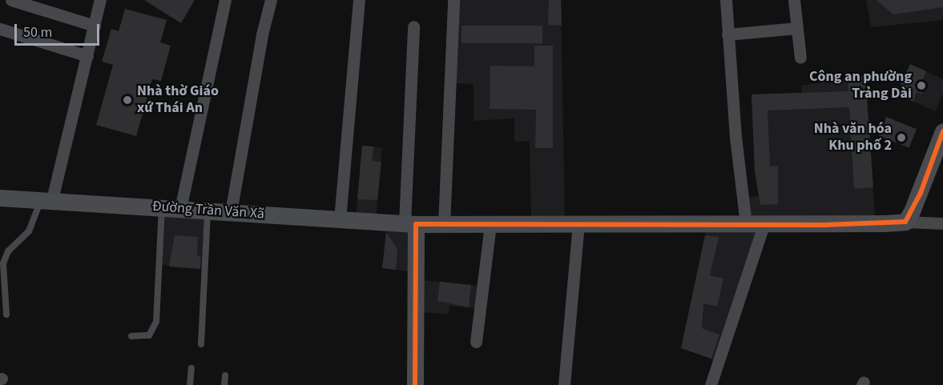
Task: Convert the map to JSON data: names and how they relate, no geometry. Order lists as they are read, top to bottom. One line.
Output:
{"streets":{"street":["Đường Trần Văn Xã"]},"places":["Công an phường Trảng Dài","Nhà thờ Giáo xứ Thái An","Nhà văn hóa Khu phố 2"],"scale_bar":"50 m"}
